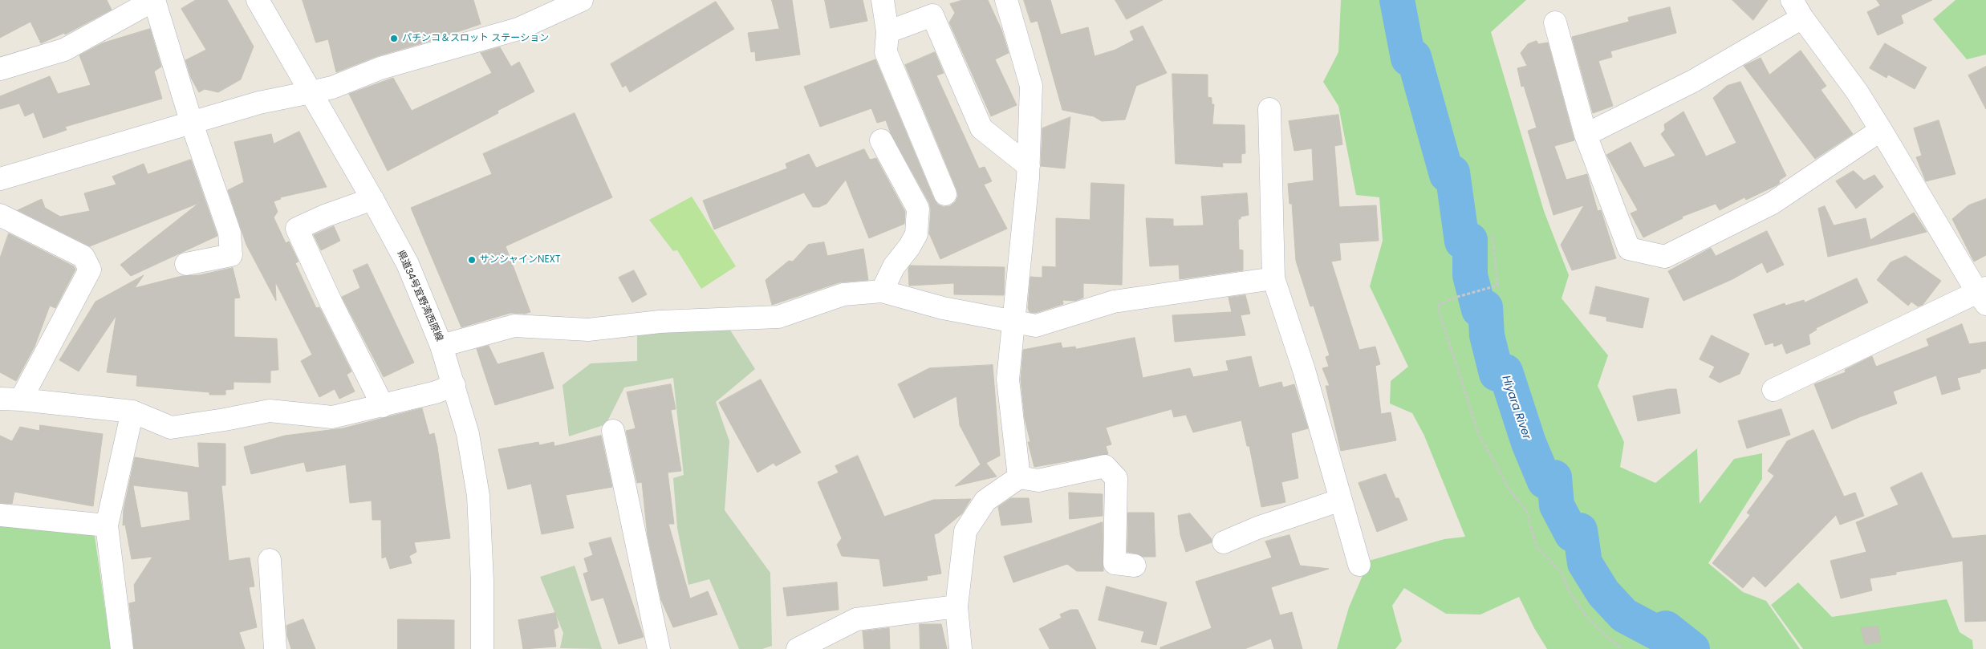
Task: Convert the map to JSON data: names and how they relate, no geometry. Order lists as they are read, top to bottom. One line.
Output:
{"streets":{"street":["県道34号宜野湾西原線"]},"water":["Hiyara River"],"places":["パチンコ＆スロット ステーション","サンシャインNEXT"]}
